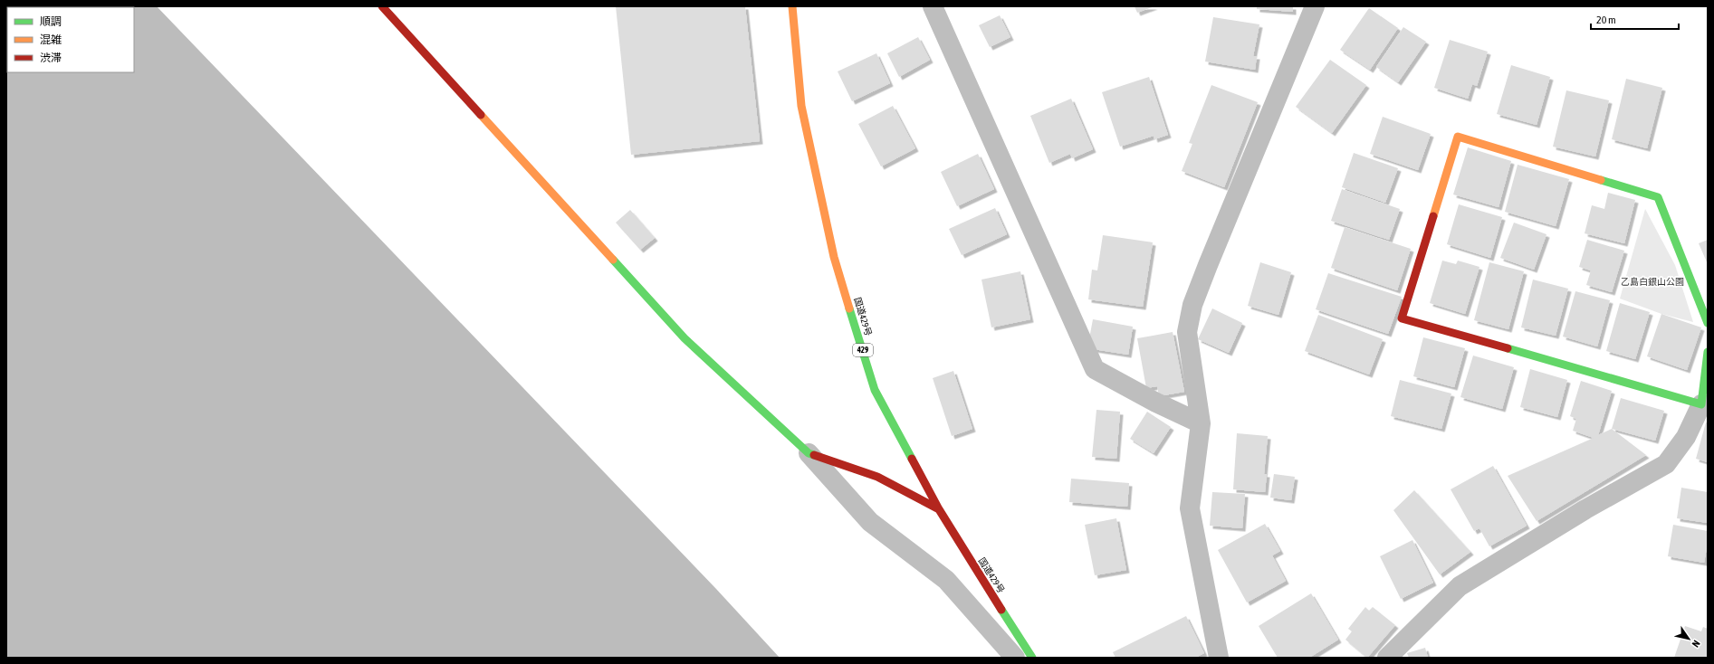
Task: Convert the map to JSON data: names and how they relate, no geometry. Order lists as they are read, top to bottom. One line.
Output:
{"streets":{"main road":["国道429号","429"]},"parks":["乙島白銀山公園"],"legend":["順調","混雑","渋滞"],"scale_bar":"20 m","north":"bottom right"}
